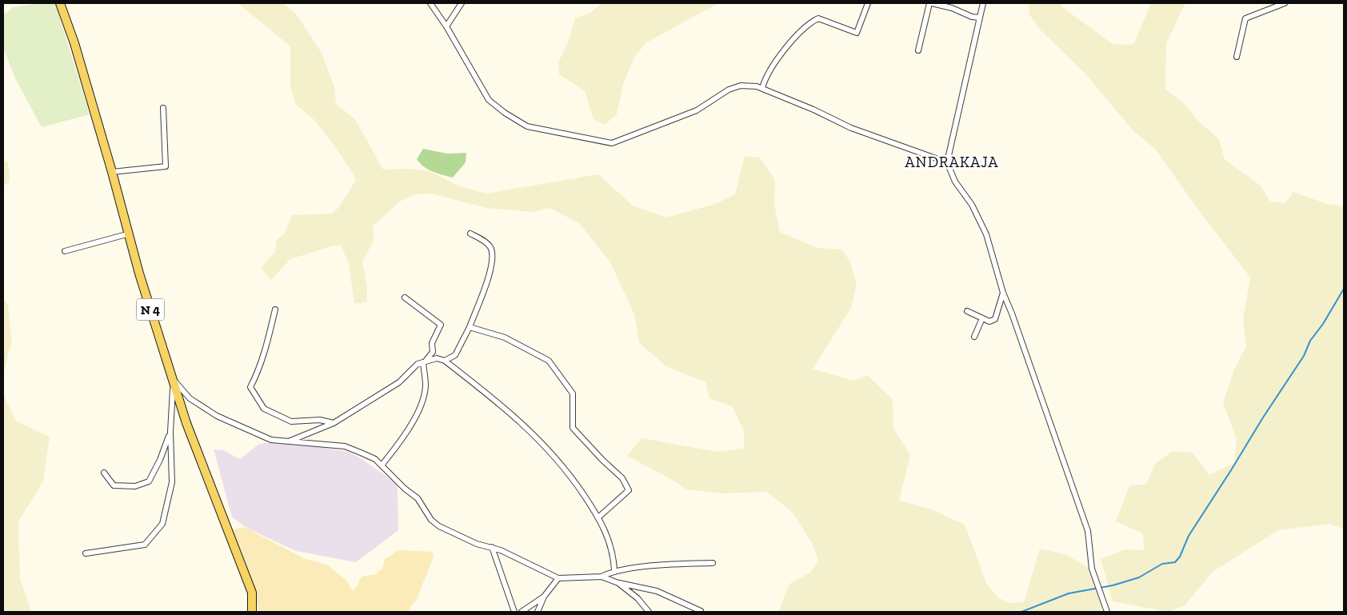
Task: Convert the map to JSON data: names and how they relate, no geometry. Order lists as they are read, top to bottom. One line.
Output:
{"streets":{"main road":["N 4"]},"districts":["ANDRAKAJA"]}
